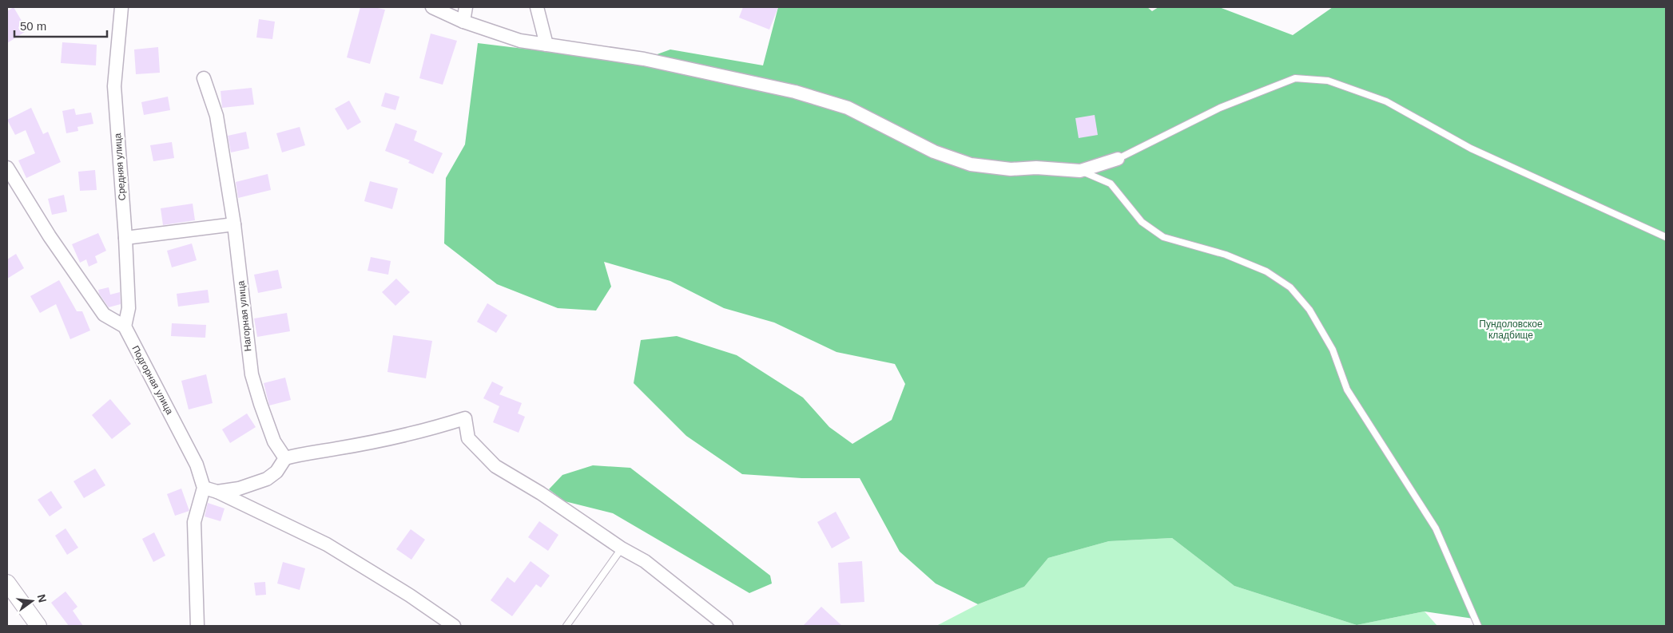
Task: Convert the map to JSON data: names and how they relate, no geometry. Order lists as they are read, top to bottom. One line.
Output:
{"streets":{"street":["Средняя улица","Нагорная улица","Подгорная улица"]},"crossings":[["Средняя улица","Подгорная улица"]],"parks":["Пундоловское кладбище"],"scale_bar":"50 m","north":"right"}
